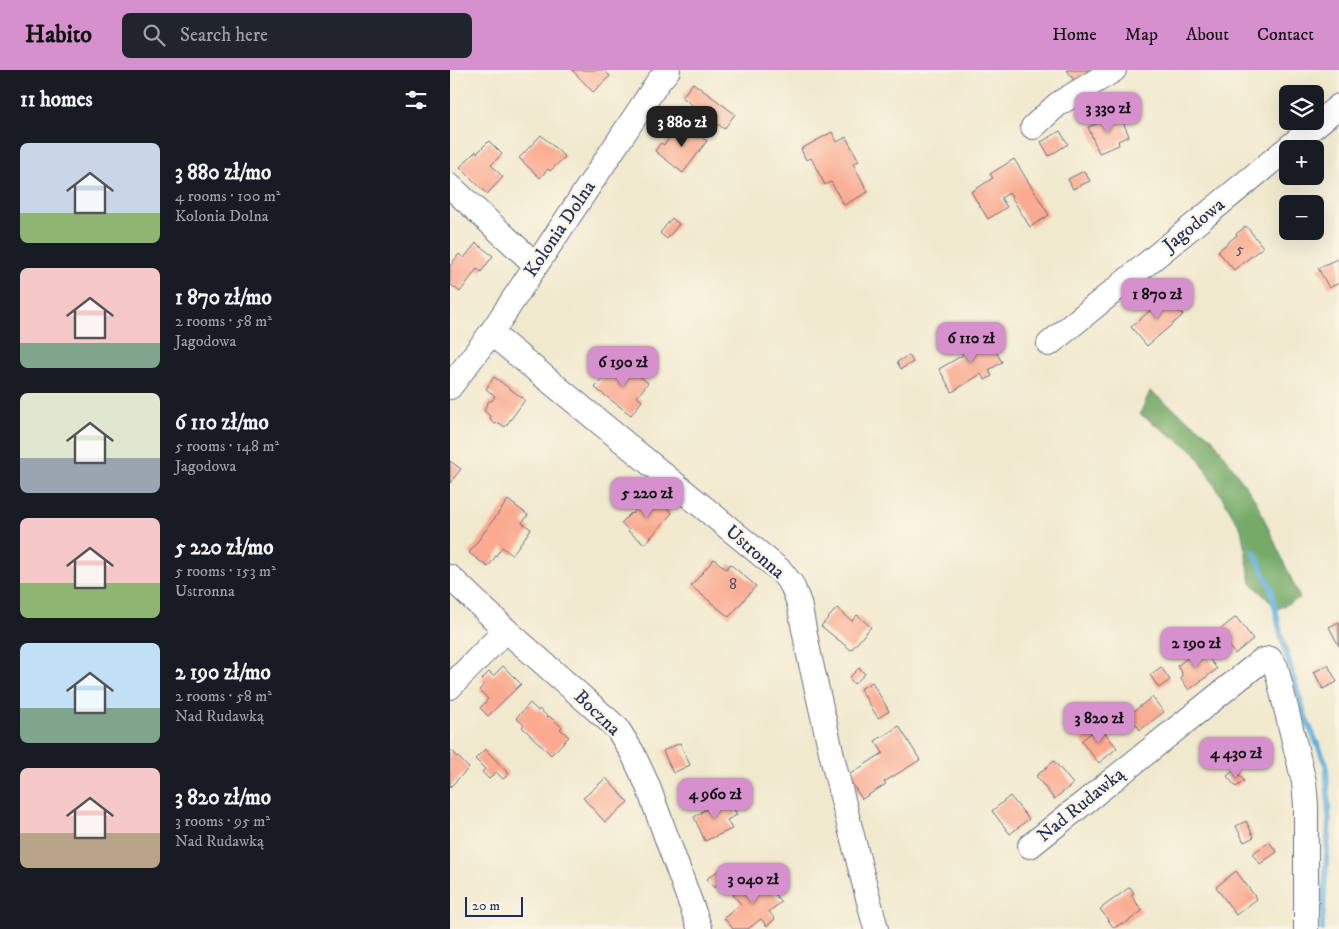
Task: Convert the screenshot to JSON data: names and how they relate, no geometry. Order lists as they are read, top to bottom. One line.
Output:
{"streets":{"street":["Jagodowa","Kolonia Dolna","Ustronna","Boczna","Nad Rudawką"]},"crossings":[["Kolonia Dolna","Ustronna"]],"house_numbers":["5","8"],"scale_bar":"20 m","page":{"header":"Habito","search":"Search here","nav":["Home","Map","About","Contact"],"heading":"11 homes","map_buttons":["+","−"],"price":["3 330 zł","3 880 zł","1 870 zł","6 110 zł","6 190 zł","5 220 zł","2 190 zł","3 820 zł","4 430 zł","4 960 zł","3 040 zł"],"list":[{"name":"3 880 zł/mo","note":"4 rooms · 100 m² · Kolonia Dolna"},{"name":"1 870 zł/mo","note":"2 rooms · 58 m² · Jagodowa"},{"name":"6 110 zł/mo","note":"5 rooms · 148 m² · Jagodowa"},{"name":"5 220 zł/mo","note":"5 rooms · 153 m² · Ustronna"},{"name":"2 190 zł/mo","note":"2 rooms · 58 m² · Nad Rudawką"},{"name":"3 820 zł/mo","note":"3 rooms · 95 m² · Nad Rudawką"}],"scale":"20 m"}}
